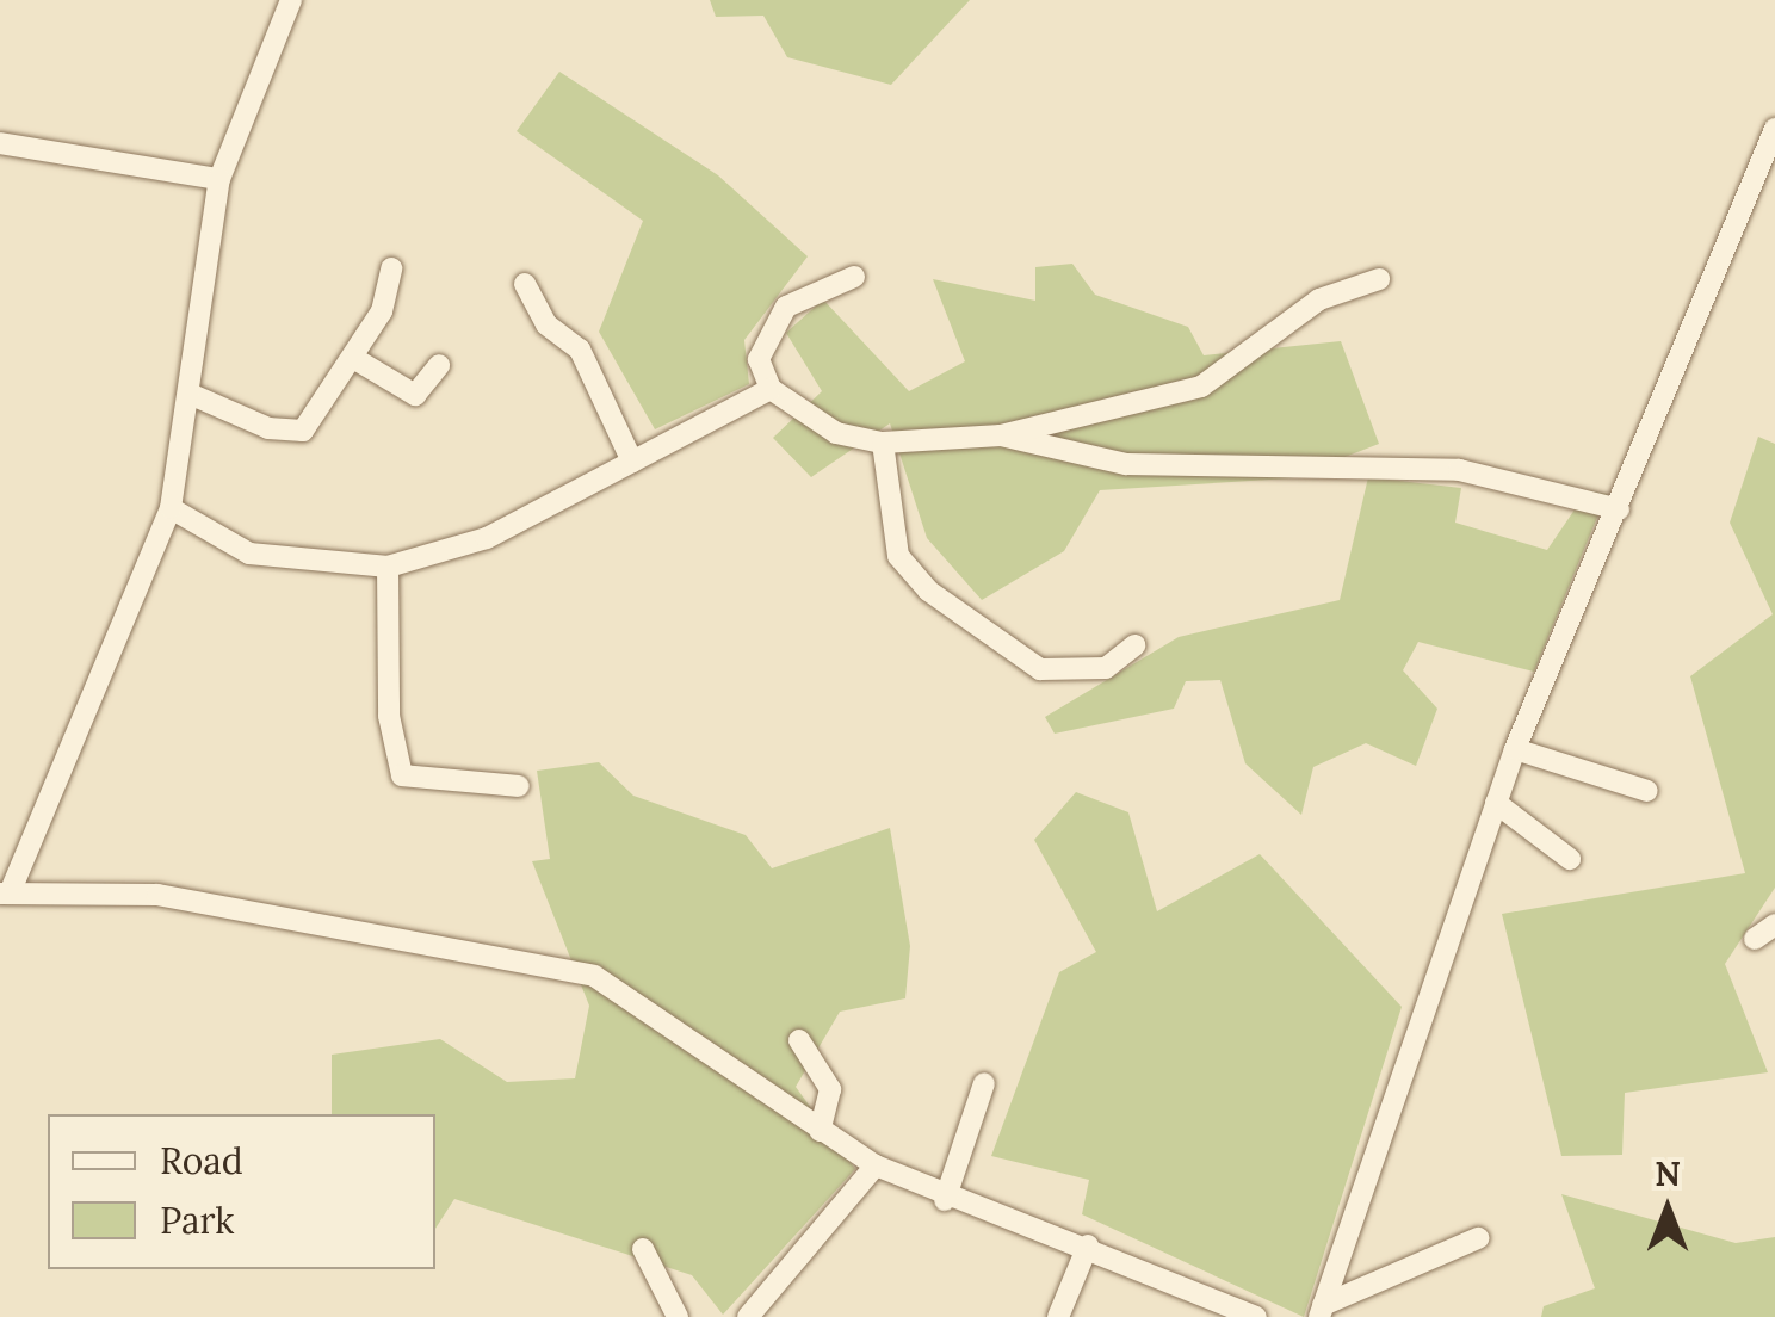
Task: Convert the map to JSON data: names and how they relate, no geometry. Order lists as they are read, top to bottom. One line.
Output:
{"legend":["Road","Park"],"north":"top"}
